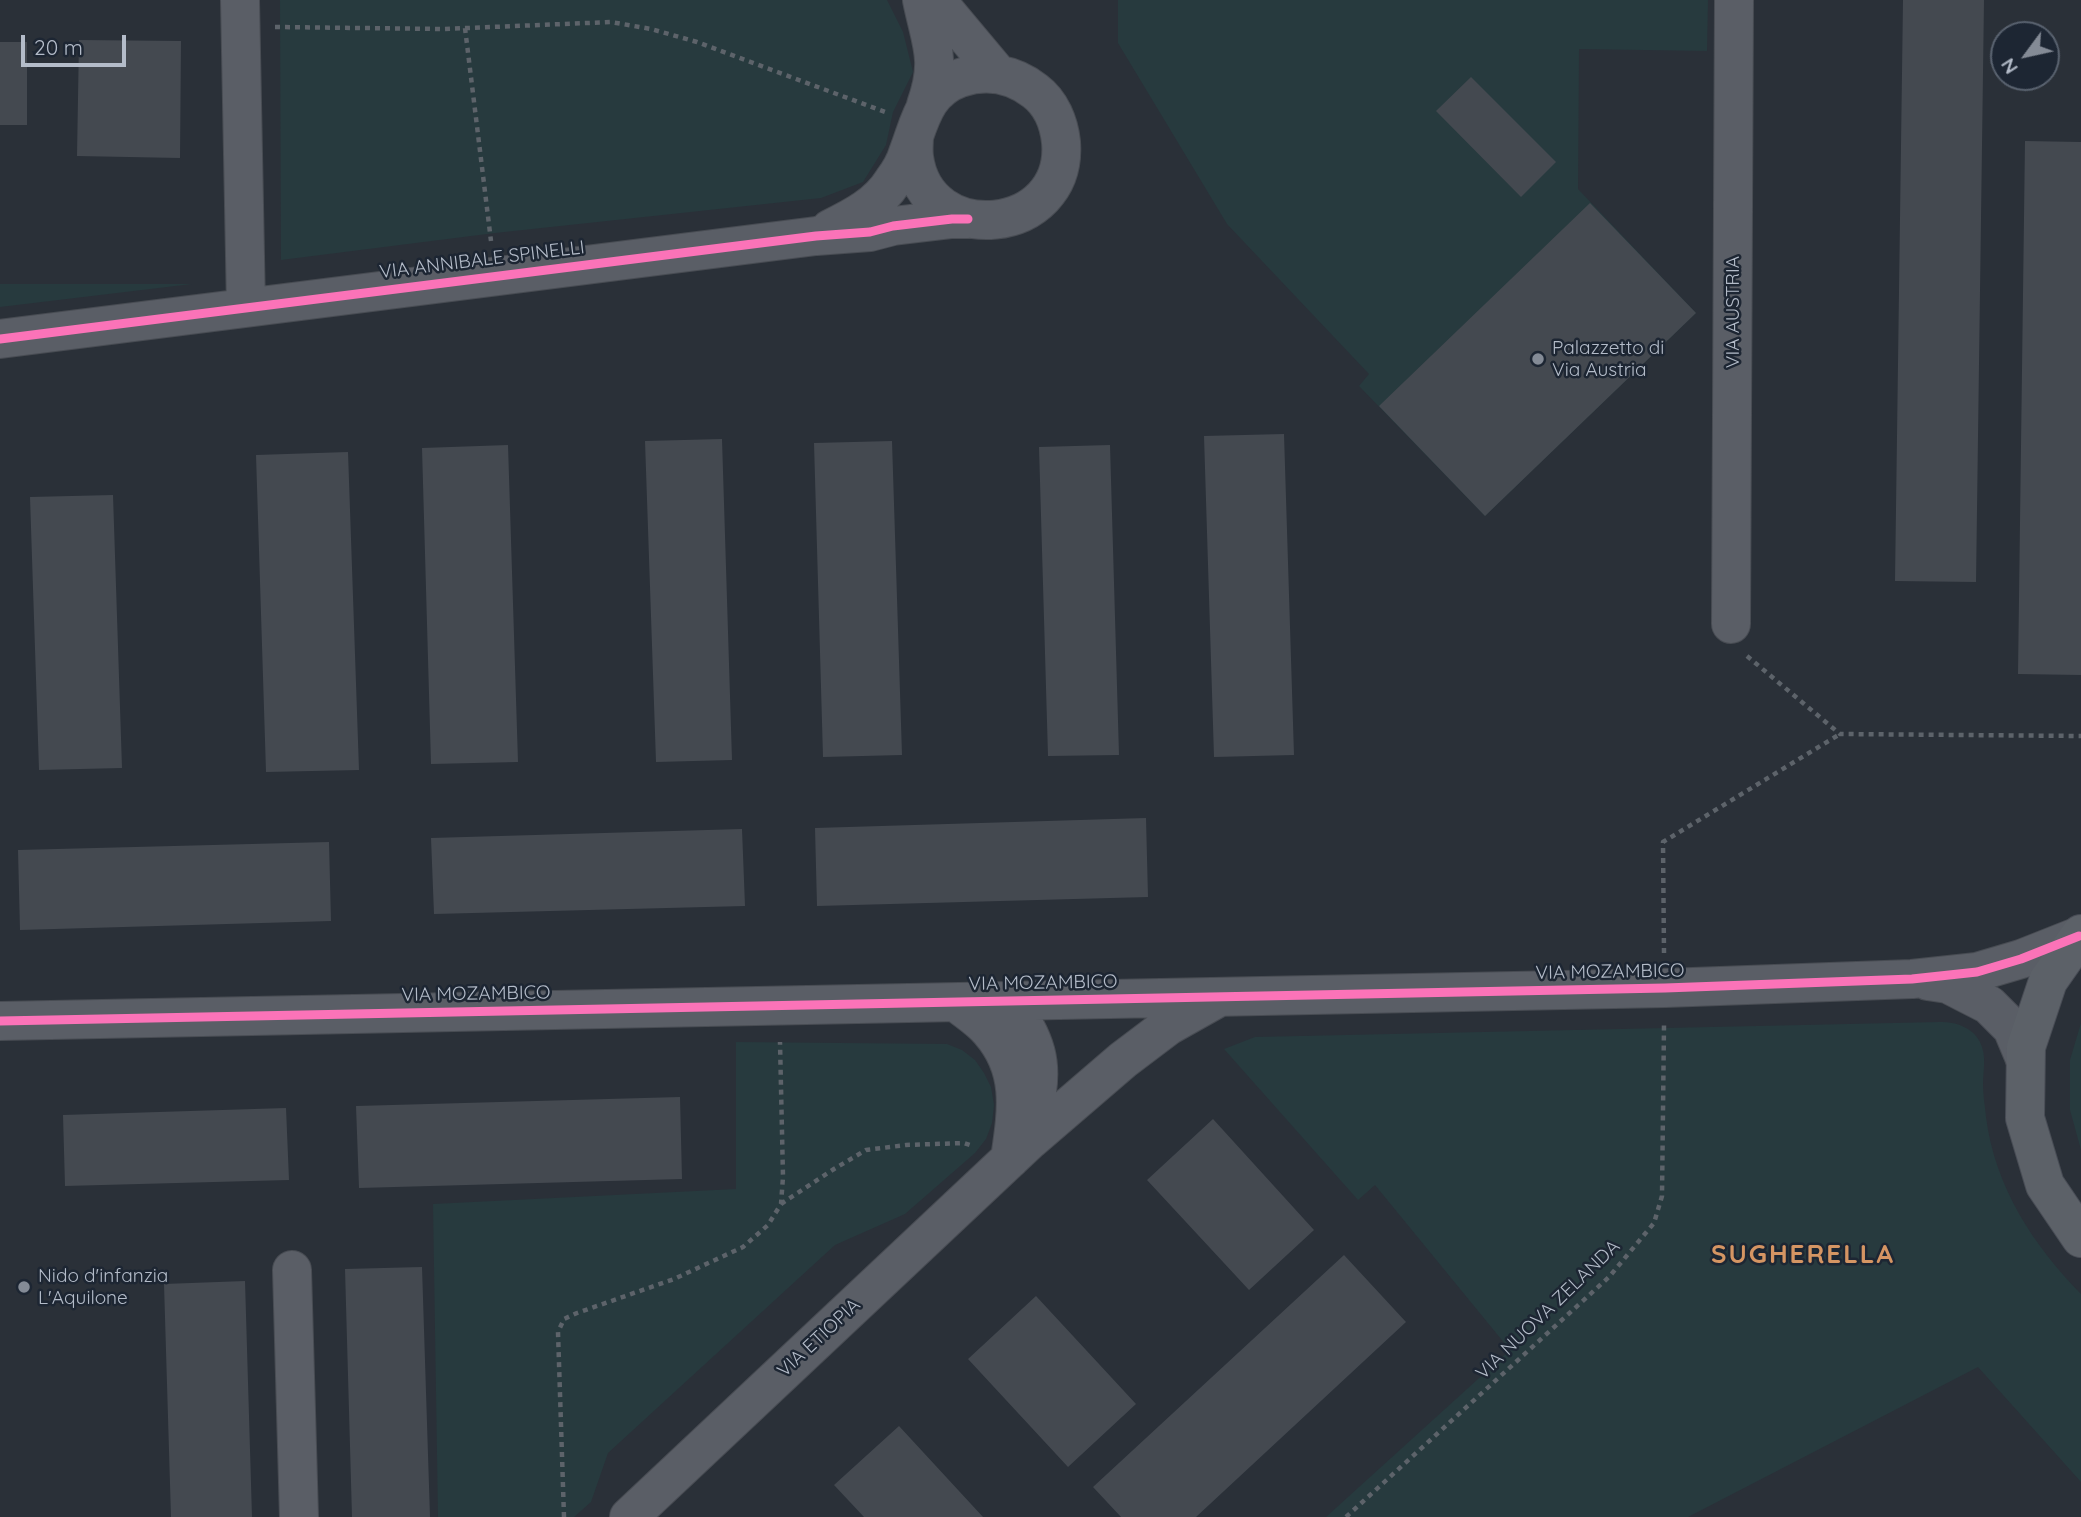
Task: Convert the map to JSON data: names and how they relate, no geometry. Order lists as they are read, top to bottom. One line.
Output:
{"streets":{"street":["VIA ANNIBALE SPINELLI","VIA AUSTRIA","VIA MOZAMBICO","VIA ETIOPIA"],"path":["VIA NUOVA ZELANDA"]},"crossings":[["VIA MOZAMBICO","VIA NUOVA ZELANDA"],["VIA MOZAMBICO","VIA ETIOPIA"]],"districts":["SUGHERELLA"],"places":["Palazzetto di Via Austria","Nido d'infanzia L'Aquilone"],"scale_bar":"20 m","north":"bottom left"}
